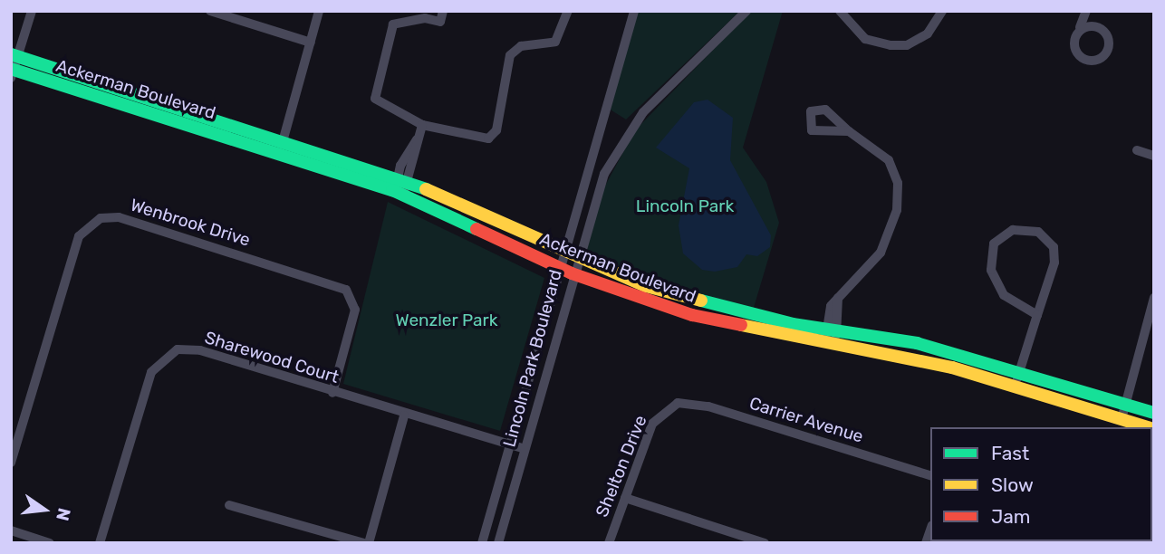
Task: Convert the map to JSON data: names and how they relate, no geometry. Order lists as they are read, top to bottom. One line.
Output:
{"streets":{"street":["Ackerman Boulevard","Wenbrook Drive","Sharewood Court","Lincoln Park Boulevard","Carrier Avenue","Shelton Drive"]},"crossings":[["Ackerman Boulevard","Lincoln Park Boulevard"],["Wenbrook Drive","Sharewood Court"],["Sharewood Court","Lincoln Park Boulevard"],["Carrier Avenue","Shelton Drive"]],"parks":["Lincoln Park","Wenzler Park"],"legend":["Fast","Slow","Jam"],"north":"right"}
